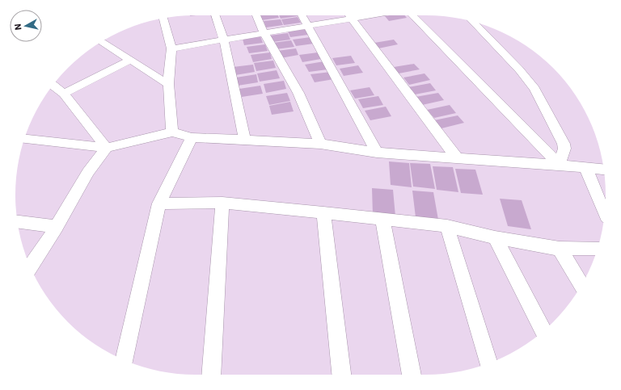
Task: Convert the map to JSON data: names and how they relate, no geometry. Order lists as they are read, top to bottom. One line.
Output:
{"north":"left"}
